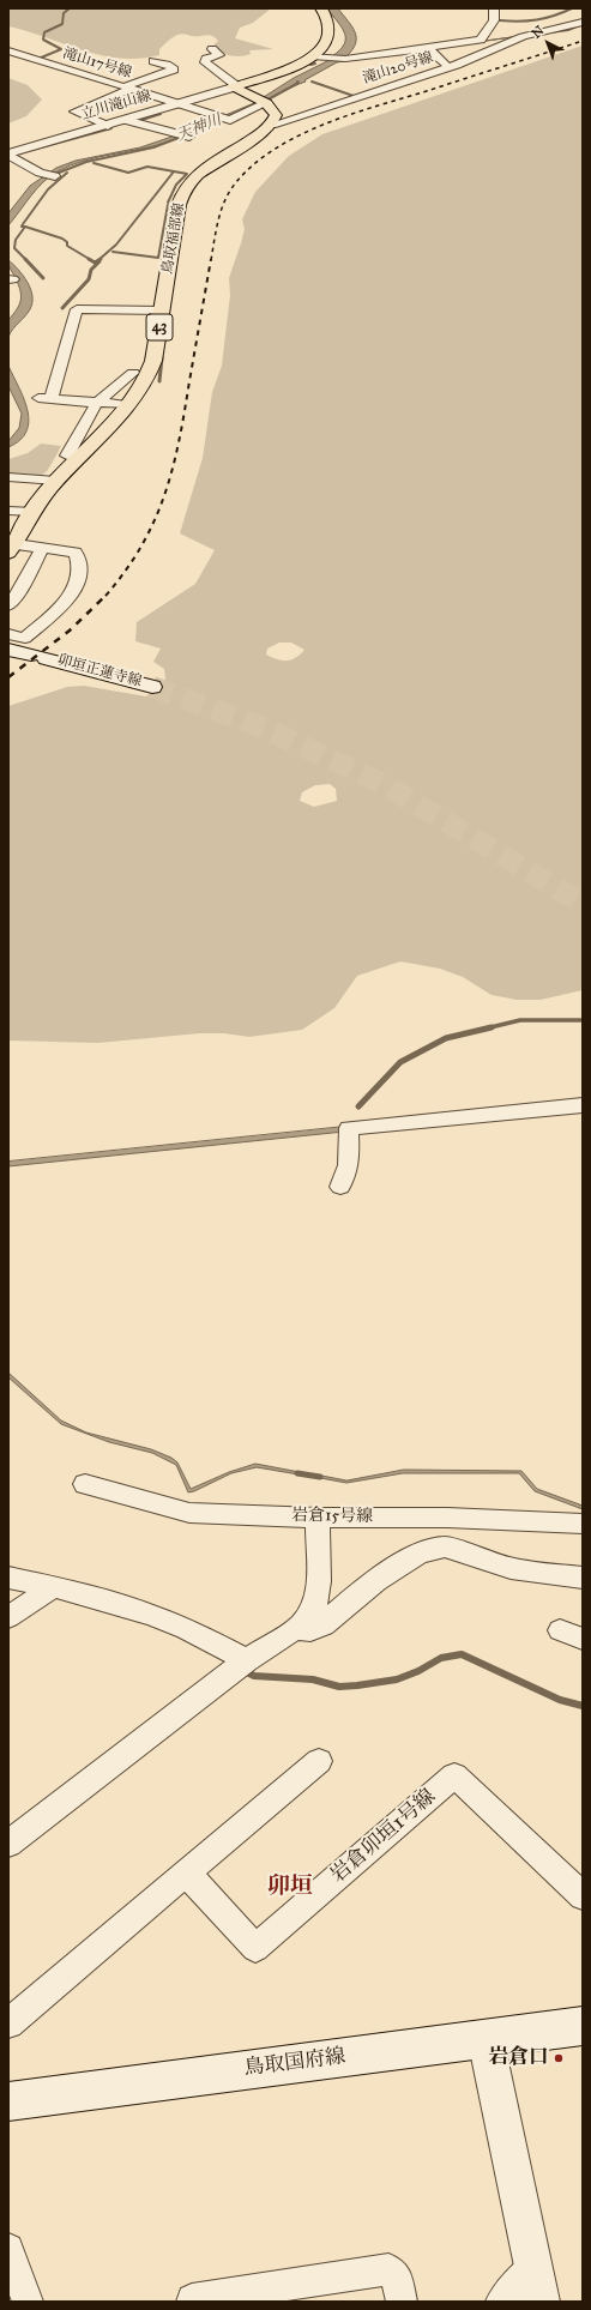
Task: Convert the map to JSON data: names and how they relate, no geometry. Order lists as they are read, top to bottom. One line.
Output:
{"streets":{"main road":["鳥取福部線","43","卯垣正蓮寺線","鳥取国府線"],"street":["滝山17号線","滝山20号線","立川滝山線","岩倉15号線","岩倉卯垣1号線"]},"crossings":[["滝山17号線","立川滝山線"],["滝山20号線","鳥取福部線"]],"districts":["卯垣"],"water":["天神川"],"places":["岩倉口"],"north":"top left"}
